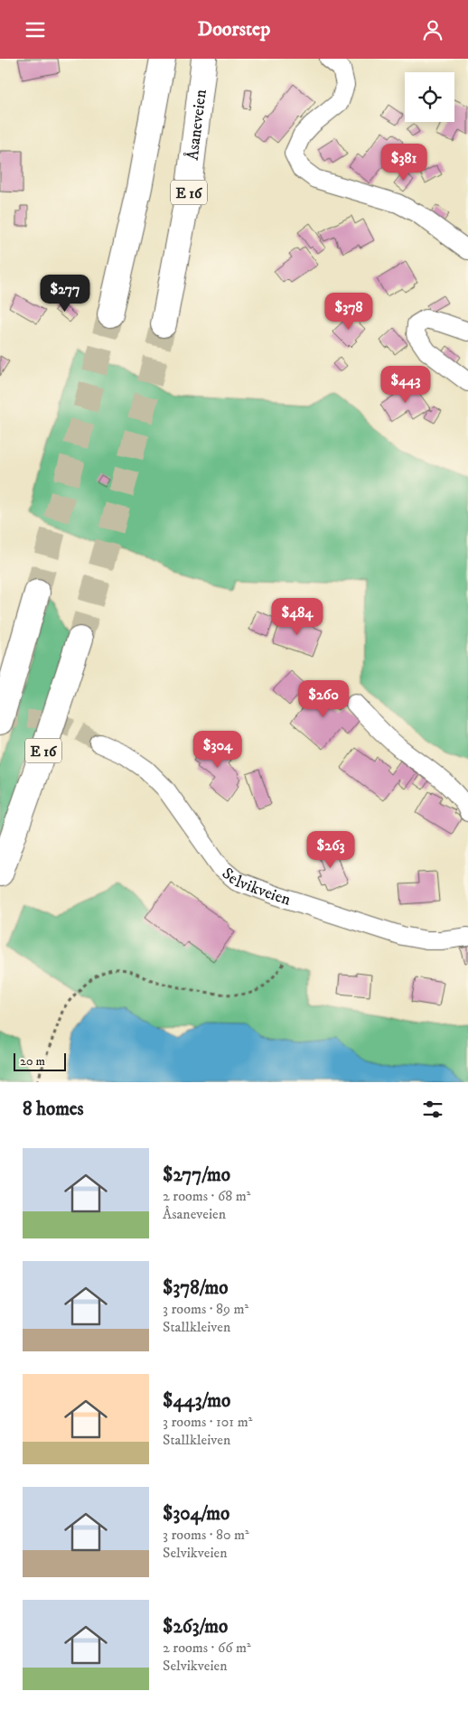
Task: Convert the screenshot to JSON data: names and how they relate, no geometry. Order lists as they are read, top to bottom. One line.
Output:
{"streets":{"highway":["Åsaneveien","E 16"],"street":["Selvikveien"]},"scale_bar":"20 m","page":{"header":"Doorstep","price":["$381","$277","$378","$443","$484","$260","$304","$263"],"scale":"20 m","heading":"8 homes","list":[{"name":"$277/mo","note":"2 rooms · 68 m² · Åsaneveien"},{"name":"$378/mo","note":"3 rooms · 89 m² · Stallkleiven"},{"name":"$443/mo","note":"3 rooms · 101 m² · Stallkleiven"},{"name":"$304/mo","note":"3 rooms · 80 m² · Selvikveien"},{"name":"$263/mo","note":"2 rooms · 66 m² · Selvikveien"}]}}
